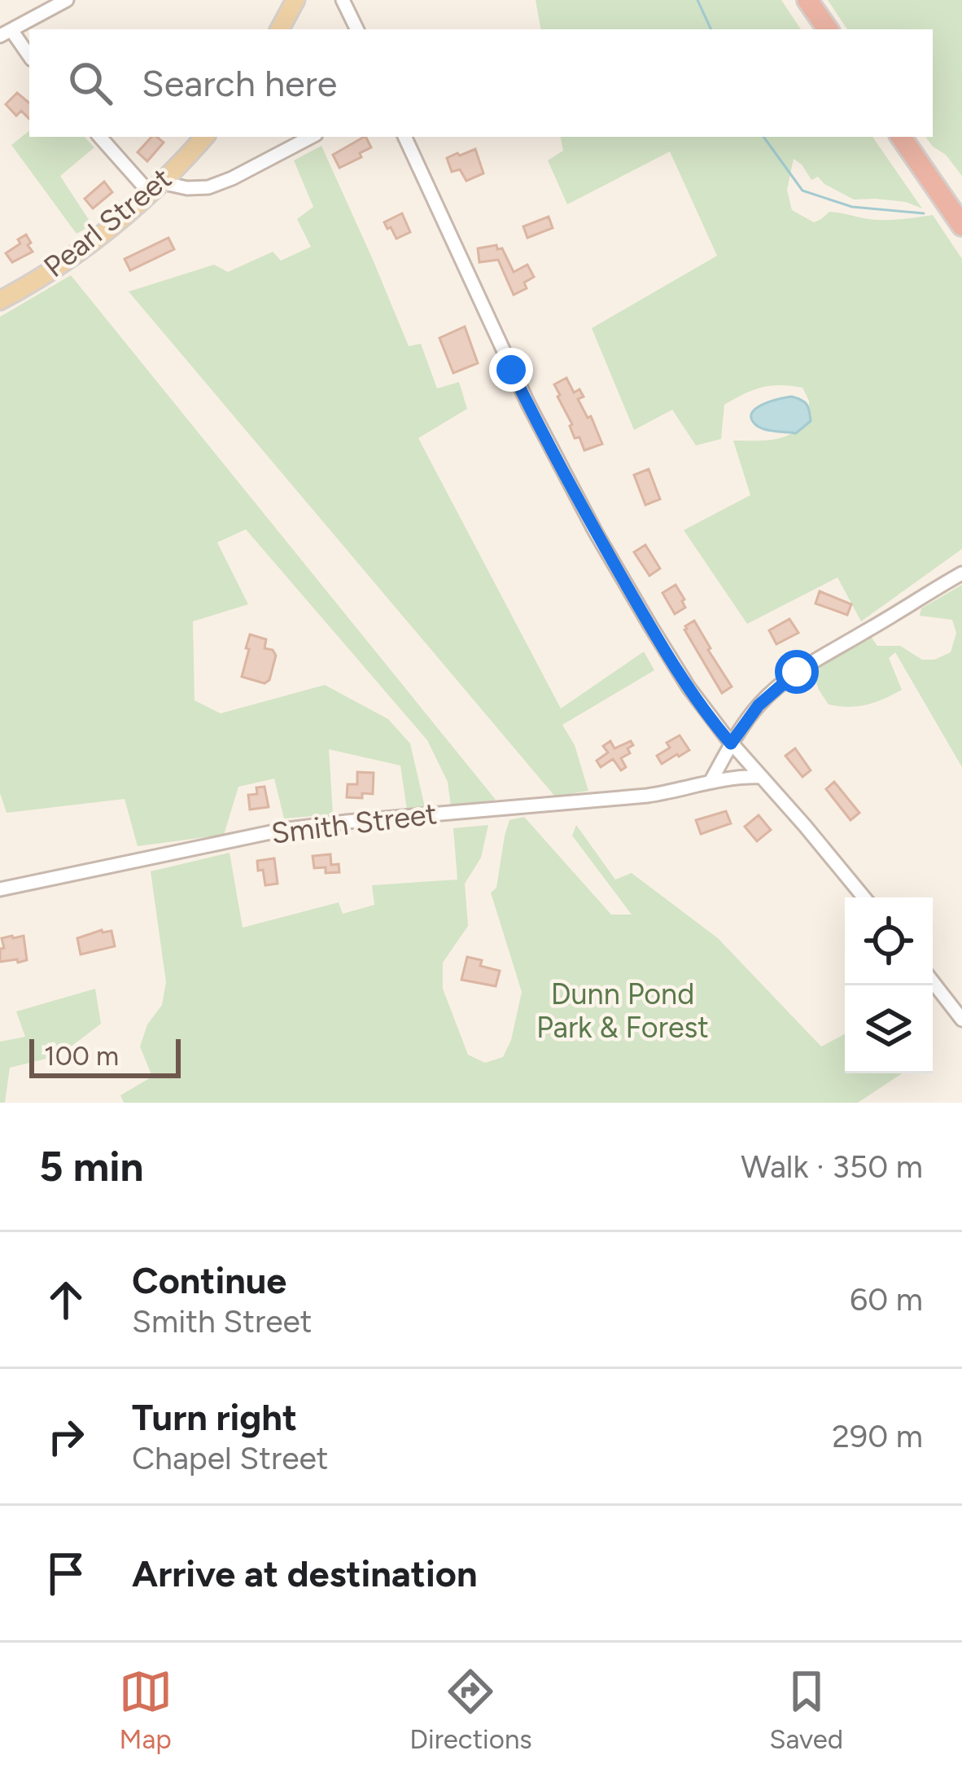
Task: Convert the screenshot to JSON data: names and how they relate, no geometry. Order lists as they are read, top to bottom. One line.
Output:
{"streets":{"main road":["Pearl Street"],"street":["Smith Street"]},"parks":["Dunn Pond Park & Forest"],"scale_bar":"100 m","page":{"search":"Search here","scale":"100 m","heading":["5 min","Walk · 350 m"],"list":[["Continue","Smith Street","60 m"],["Turn right","Chapel Street","290 m"],"Arrive at destination"],"nav":["Map","Directions","Saved"]}}
